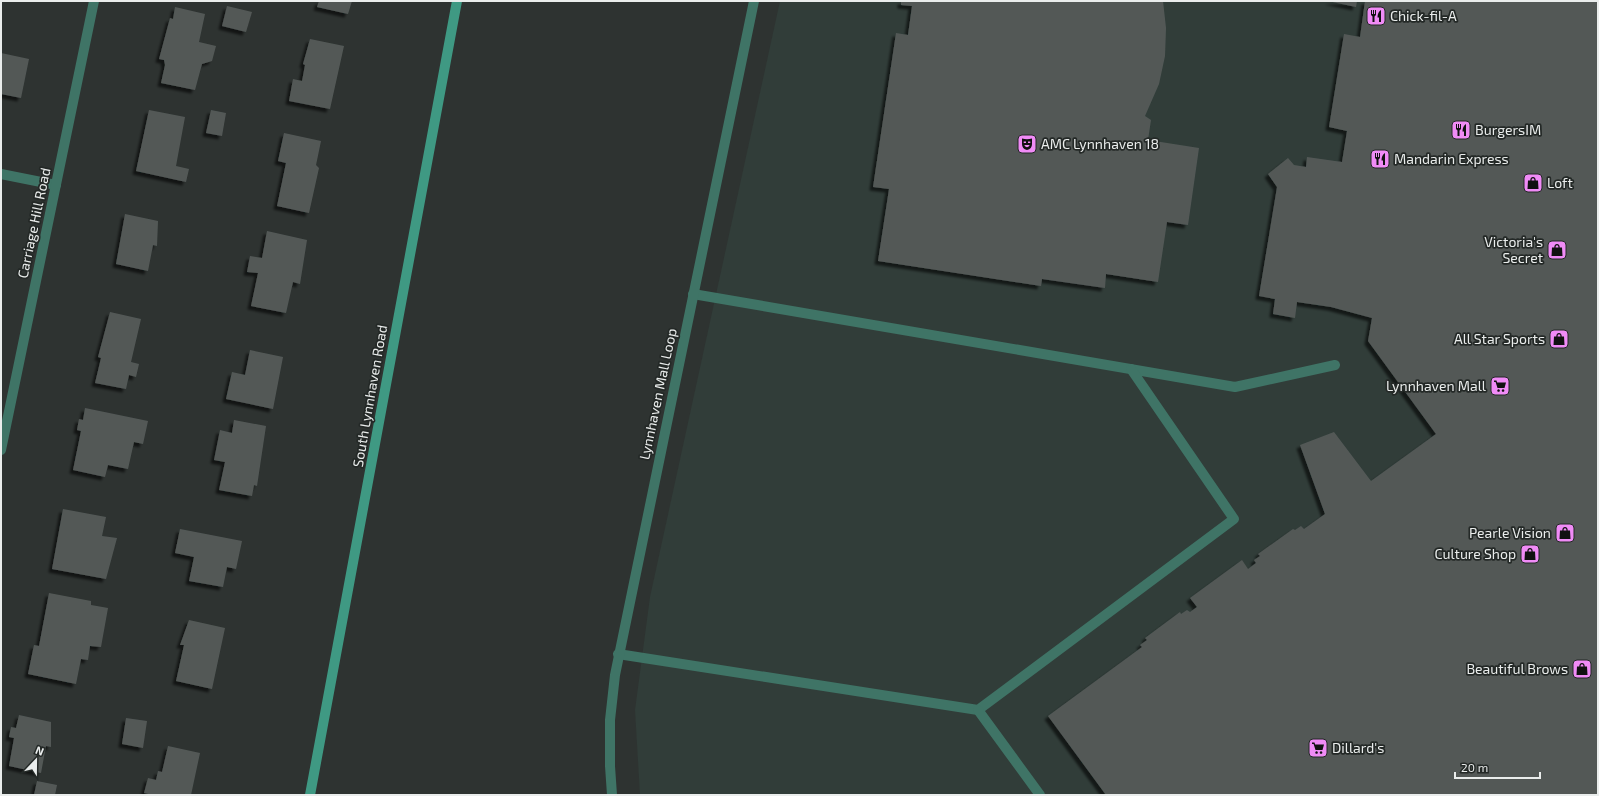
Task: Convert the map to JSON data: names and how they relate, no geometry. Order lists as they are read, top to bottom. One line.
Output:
{"streets":{"street":["Carriage Hill Road","Lynnhaven Mall Loop","South Lynnhaven Road"]},"places":{"restaurant":["Chick-fil-A","BurgersIM","Mandarin Express"],"theatre":["AMC Lynnhaven 18"],"shop":["Loft","Victoria's Secret","All Star Sports","Pearle Vision","Culture Shop","Beautiful Brows"],"supermarket":["Lynnhaven Mall","Dillard's"]},"scale_bar":"20 m","north":"top"}
